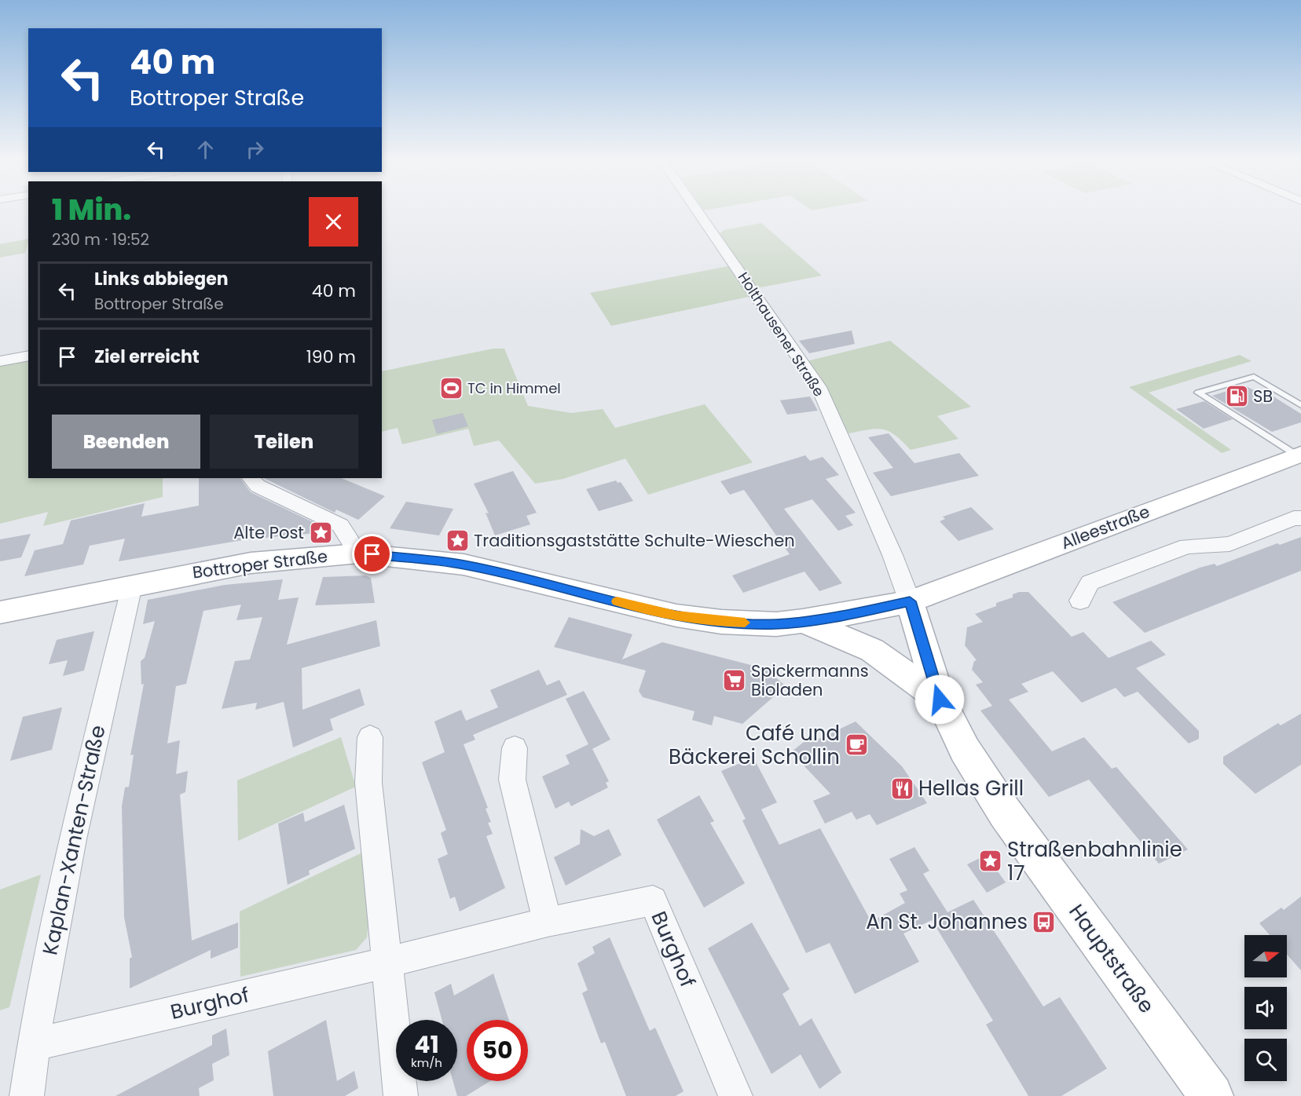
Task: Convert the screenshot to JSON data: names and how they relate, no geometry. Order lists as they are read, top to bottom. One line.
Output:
{"streets":{"main road":["Alleestraße","Bottroper Straße","Hauptstraße"],"street":["Holthausener Straße","Kaplan-Xanten-Straße","Burghof"]},"crossings":[["Holthausener Straße","Alleestraße"],["Holthausener Straße","Bottroper Straße"],["Holthausener Straße","Hauptstraße"],["Alleestraße","Bottroper Straße"],["Alleestraße","Hauptstraße"],["Bottroper Straße","Kaplan-Xanten-Straße"],["Bottroper Straße","Hauptstraße"],["Kaplan-Xanten-Straße","Burghof"]],"places":{"sports":["TC in Himmel"],"fuel station":["SB"],"place":["Alte Post","Traditionsgaststätte Schulte-Wieschen","Straßenbahnlinie 17"],"supermarket":["Spickermanns Bioladen"],"cafe":["Café und Bäckerei Schollin"],"restaurant":["Hellas Grill"],"bus stop":["An St. Johannes"]},"north":"right","page":{"turn":["40 m","Bottroper Straße"],"heading":["1 Min.","230 m · 19:52"],"list":[{"name":"Links abbiegen","note":"Bottroper Straße","value":"40 m"},{"name":"Ziel erreicht","value":"190 m"}],"buttons":["Beenden","Teilen"],"speed":"41 km/h","limit":"50"}}
